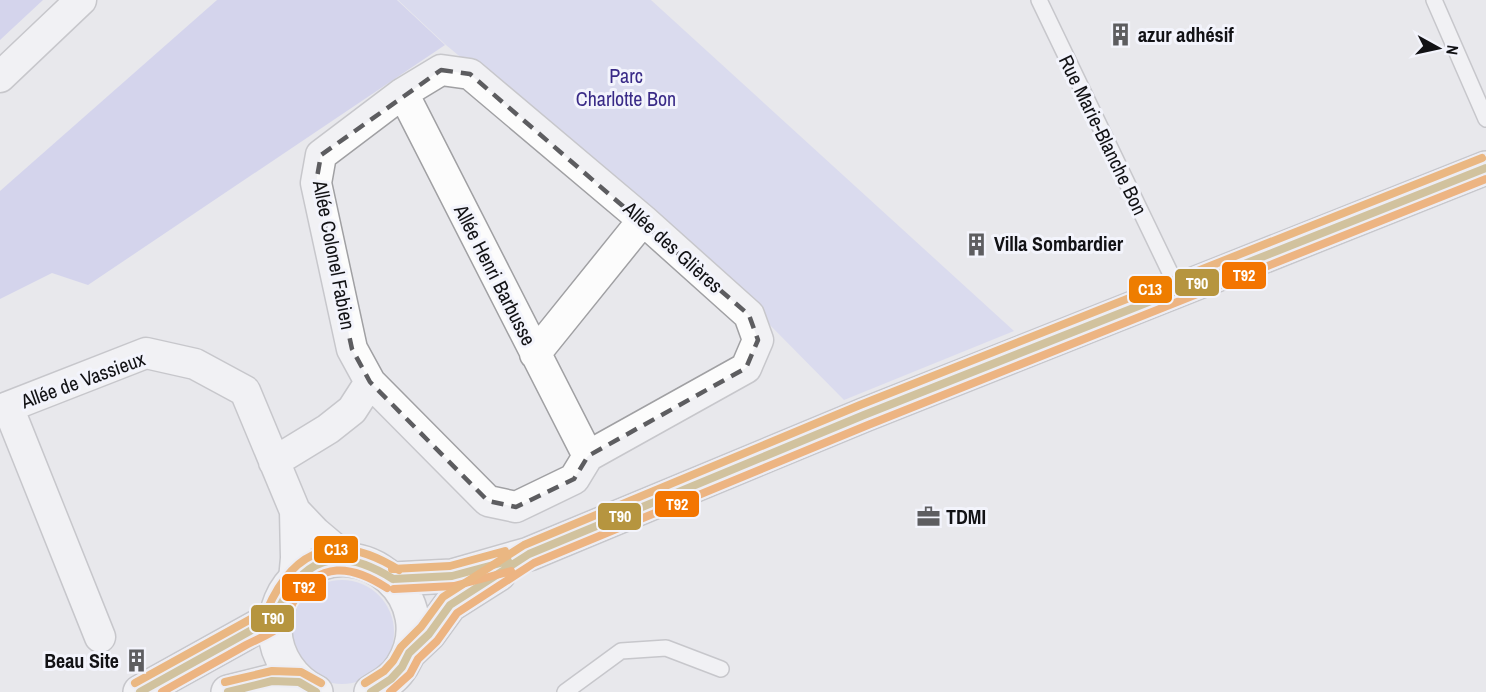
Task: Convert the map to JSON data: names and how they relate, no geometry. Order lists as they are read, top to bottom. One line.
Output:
{"streets":{"street":["Allée des Glières","Allée Colonel Fabien","Allée Henri Barbusse","Allée de Vassieux"],"lane":["Rue Marie-Blanche Bon"]},"crossings":[["Allée des Glières","Allée Colonel Fabien"],["Allée des Glières","Allée Henri Barbusse"],["Allée Colonel Fabien","Allée Henri Barbusse"]],"parks":["Parc Charlotte Bon"],"places":{"building":["azur adhésif","Villa Sombardier","Beau Site"],"office":["TDMI"]},"lines":["transit line C13","transit line T90","transit line T92"],"north":"right"}
